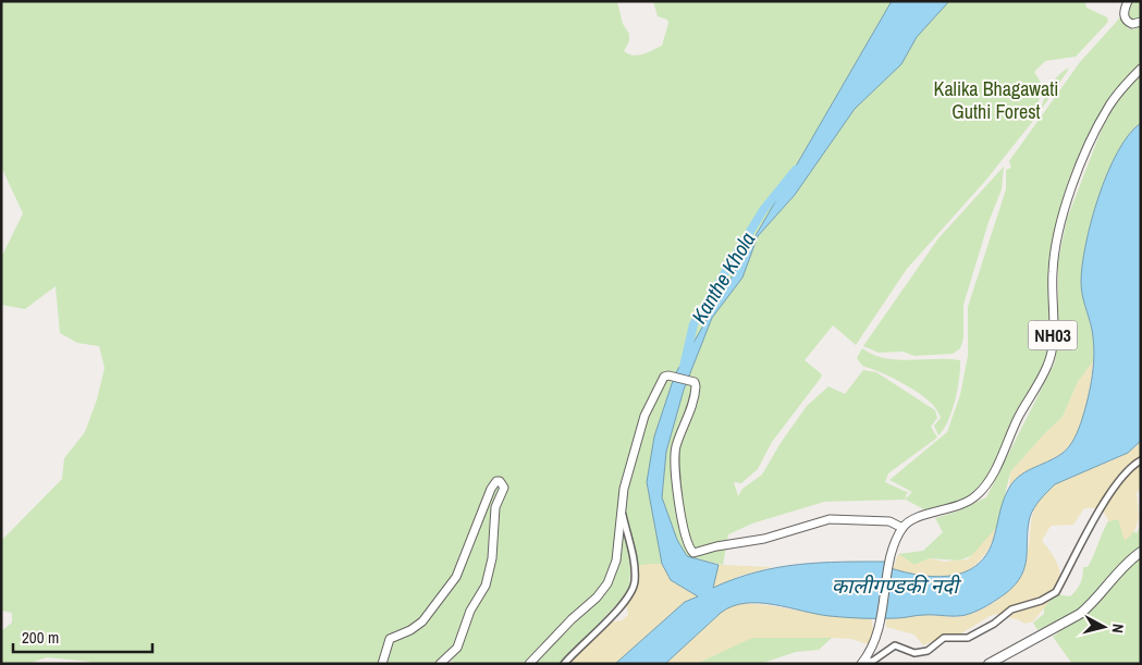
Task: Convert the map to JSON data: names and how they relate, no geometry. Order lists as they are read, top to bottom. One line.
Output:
{"streets":{"main road":["NH03"]},"water":["Kanthe Khola","कालीगण्डकी नदी"],"parks":["Kalika Bhagawati Guthi Forest"],"scale_bar":"200 m","north":"right"}
